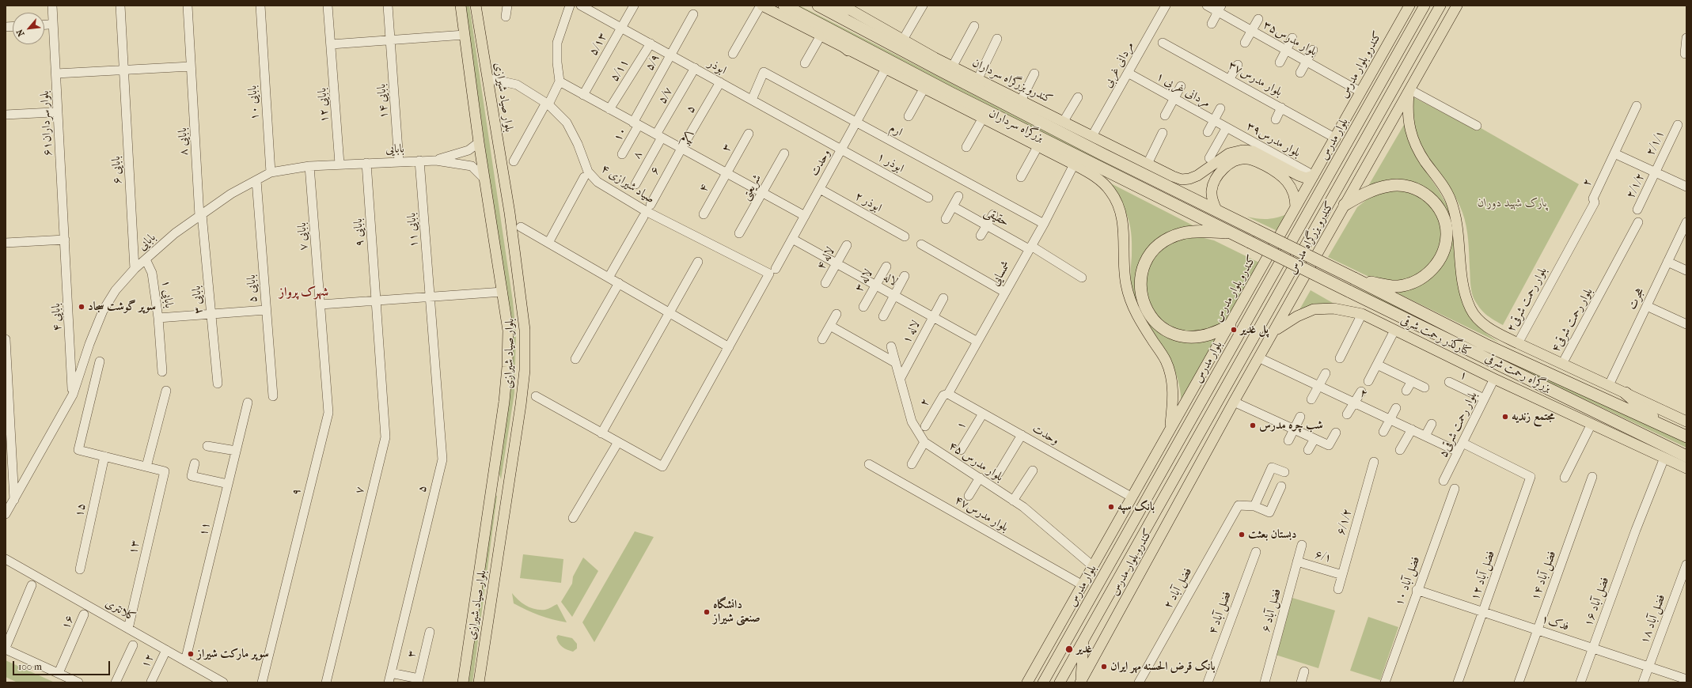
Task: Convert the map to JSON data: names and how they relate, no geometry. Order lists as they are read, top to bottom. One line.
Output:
{"streets":{"highway":["بزرگراه سرداران","بزرگراه رحمت شرقی"],"main road":["کندرو بلوار مدرس","کندرو بزرگراه سرداران","بلوار صیاد شیرازی","بلوار مدرس","کندرو بزرگراه مدرس","کنارگذر رحمت شرقی"],"street":["بلوار مدرس۳۵","۵/۱۳","۵/۹","مردانی غربی","ابوذر","۵/۱۱","بلوار مدرس۳۷","مردانی غربی ۱","۵/۷","بابایی ۱۴","بابایی ۱۰","بابایی ۱۲","۵","بلوار سرداران۶۱","ارم","۱۰","بیکم","بلوار مدرس۳۹","بابایی ۸","۲/۱/۱","۳","بابایی","۸","وحدت","ابوذر ۱","بابایی ۶","۶","۲","صیاد شیرازی ۴","۲/۱/۲","شریعتی","۴","ابوذر ۲","حقیقی","بابایی ۱۱","بابایی ۹","بابایی ۷","لاله ۴","شمسایی","لاله","لاله ۳","بابایی ۵","بابایی ۱","هجرت","بابایی ۳","بلوار رحمت شرقی۲","بابایی ۴","بلوار رحمت شرقی۴","لاله ۱","۱","۵بلوار رحمت شرقی","۴۵ بلوار مدرس","۷","۹","۱۵","بلوار مدرس۴۷","۶/۱/۲","۱۱","۱۳","۶/۱","فضل آباد ۱۲","فضل آباد ۱۴","فضل آباد ۱۰","فضل آباد ۲","فضل آباد ۱۶","کلانتری","فضل آباد ۶","فضل آباد ۴","فضل آباد ۱۸","۱۶","فدک۱","۱۲"]},"crossings":[["بلوار مدرس۳۵","کندرو بلوار مدرس"],["۵/۱۳","ابوذر"],["۵/۱۳","بیکم"],["۵/۹","ابوذر"],["۵/۹","۱۰"],["۵/۹","بیکم"],["مردانی غربی","کندرو بزرگراه سرداران"],["مردانی غربی","مردانی غربی ۱"],["کندرو بلوار مدرس","بلوار مدرس۳۷"],["کندرو بلوار مدرس","کندرو بزرگراه سرداران"],["کندرو بلوار مدرس","بلوار مدرس۳۹"],["کندرو بلوار مدرس","وحدت"],["کندرو بلوار مدرس","کندرو بزرگراه مدرس"],["کندرو بلوار مدرس","۴۵ بلوار مدرس"],["کندرو بلوار مدرس","بلوار مدرس۴۷"],["ابوذر","۵/۱۱"],["ابوذر","۵/۷"],["ابوذر","۵"],["ابوذر","ارم"],["ابوذر","وحدت"],["ابوذر","ابوذر ۱"],["۵/۱۱","بیکم"],["کندرو بزرگراه سرداران","بزرگراه سرداران"],["کندرو بزرگراه سرداران","بلوار مدرس۳۹"],["مردانی غربی ۱","بلوار مدرس۳۹"],["۵/۷","بیکم"],["۵/۷","۸"],["بلوار صیاد شیرازی","بابایی"],["بلوار صیاد شیرازی","صیاد شیرازی ۴"],["بابایی ۱۴","بابایی"],["بابایی ۱۰","بابایی"],["بابایی ۱۲","بابایی"],["۵","بیکم"],["۵","۶"],["۵","بابایی ۱۱"],["بلوار سرداران۶۱","بابایی ۴"],["بزرگراه سرداران","بزرگراه رحمت شرقی"],["ارم","وحدت"],["ارم","شمسایی"],["۱۰","بیکم"],["بیکم","۳"],["بیکم","۸"],["بیکم","وحدت"],["بیکم","۶"],["بیکم","شریعتی"],["بیکم","۴"],["بابایی ۸","بابایی"],["بابایی ۸","بابایی ۳"],["۲/۱/۱","۲/۱/۲"],["۳","۴"],["بابایی","بابایی ۶"],["بابایی","بابایی ۱۱"],["بابایی","بابایی ۹"],["بابایی","بابایی ۷"],["بابایی","بابایی ۵"],["بابایی","بابایی ۱"],["بابایی","بابایی ۳"],["بابایی","بابایی ۴"],["وحدت","ابوذر ۱"],["وحدت","۲"],["وحدت","صیاد شیرازی ۴"],["وحدت","ابوذر ۲"],["وحدت","شمسایی"],["وحدت","لاله"],["وحدت","۱"],["۲","کندرو بزرگراه مدرس"],["۲","شمسایی"],["۲","بلوار رحمت شرقی۲"],["۲","۵بلوار رحمت شرقی"],["حقیقی","شمسایی"],["بابایی ۹","۷"],["بابایی ۷","۹"],["کندرو بزرگراه مدرس","کنارگذر رحمت شرقی"],["لاله ۴","لاله"],["شمسایی","لاله"],["لاله","لاله ۳"],["لاله","لاله ۱"],["لاله ۱","۴۵ بلوار مدرس"],["کنارگذر رحمت شرقی","۵بلوار رحمت شرقی"],["کنارگذر رحمت شرقی","فضل آباد ۱۶"],["۱","۵بلوار رحمت شرقی"],["۵بلوار رحمت شرقی","فضل آباد ۱۲"],["۶/۱/۲","۶/۱"],["۱۱","کلانتری"],["۱۳","کلانتری"],["۶/۱","فضل آباد ۶"],["فضل آباد ۱۲","فدک۱"],["فضل آباد ۱۴","فدک۱"],["فضل آباد ۱۰","فدک۱"],["فضل آباد ۱۶","فدک۱"],["کلانتری","۱۲"],["فضل آباد ۱۸","فدک۱"]],"districts":["شهرک پرواز"],"parks":["پارک شهید دوران"],"places":["سوپر گوشت سجاد","پل غدیر","مجتمع زندیه","شب چره مدرس","بانک سپه","دبستان بعثت","دانشگاه صنعتی شیراز","غدیر","سوپر مارکت شیراز","بانک قرض الحسنه مهر ایران"],"scale_bar":"100 m","north":"bottom left"}
